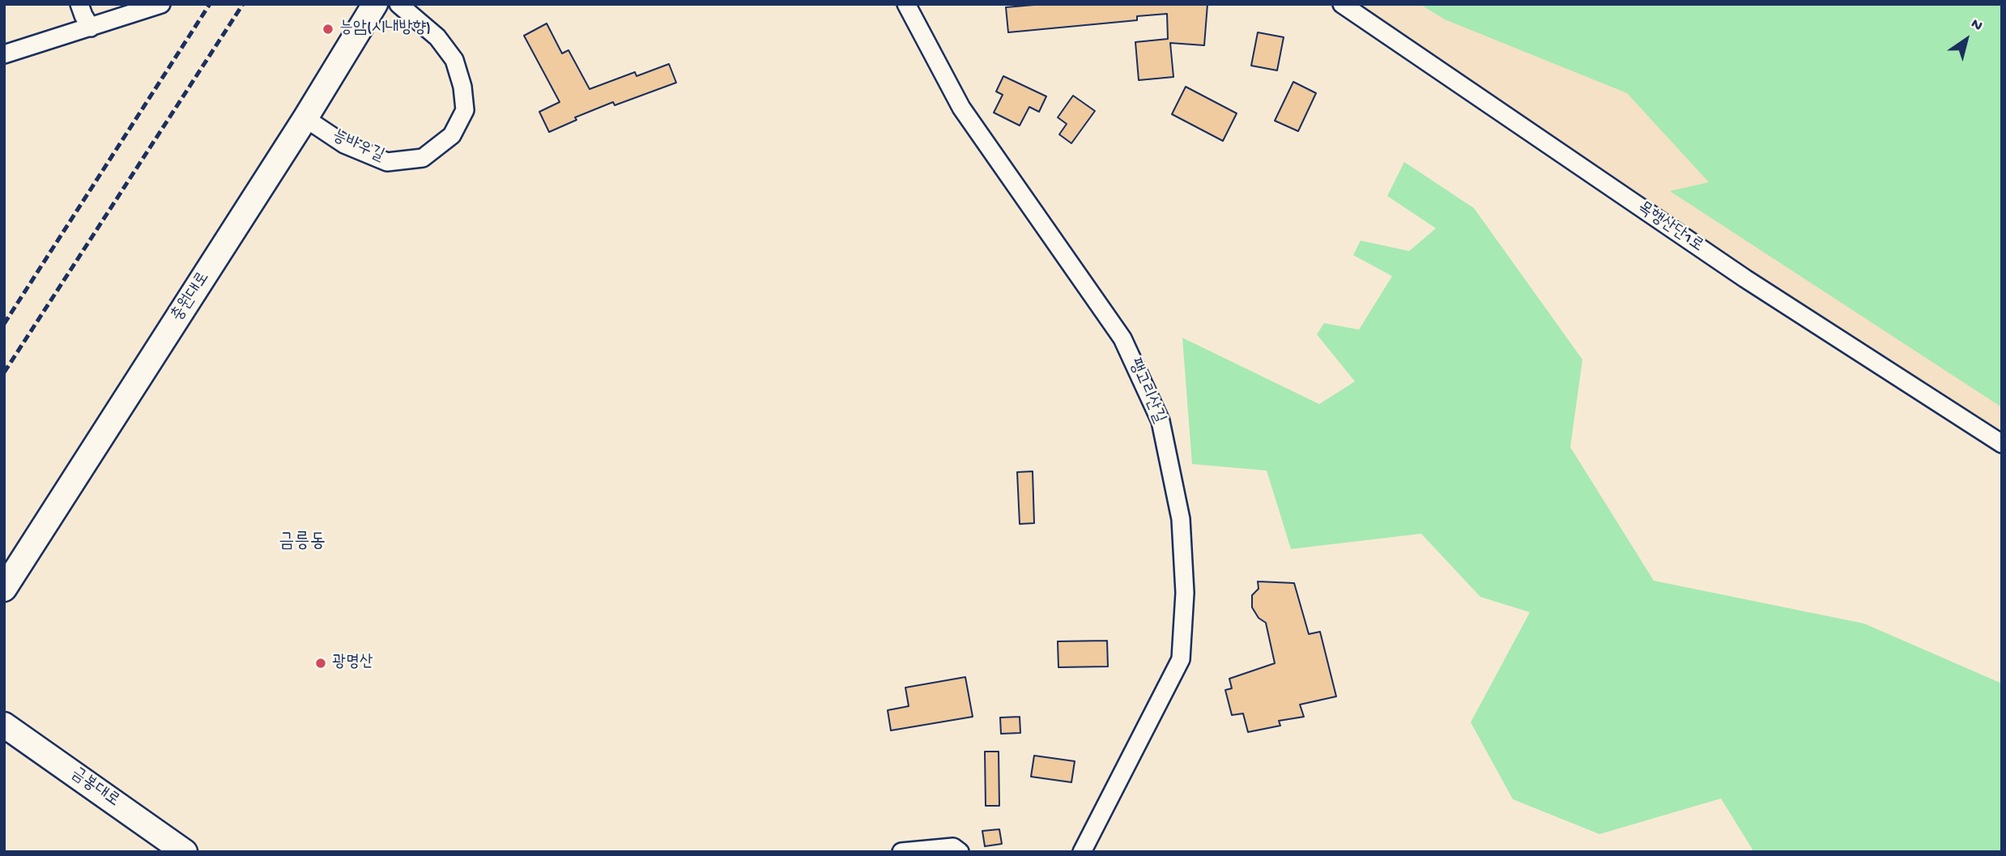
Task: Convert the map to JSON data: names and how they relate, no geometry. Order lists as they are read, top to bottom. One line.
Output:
{"streets":{"street":["능바우길","목행산단1로","충원대로","팽고리산길","금봉대로"]},"crossings":[["능바우길","충원대로"]],"districts":["금릉동"],"places":["능암(시내방향)","광명산"],"north":"top right"}
